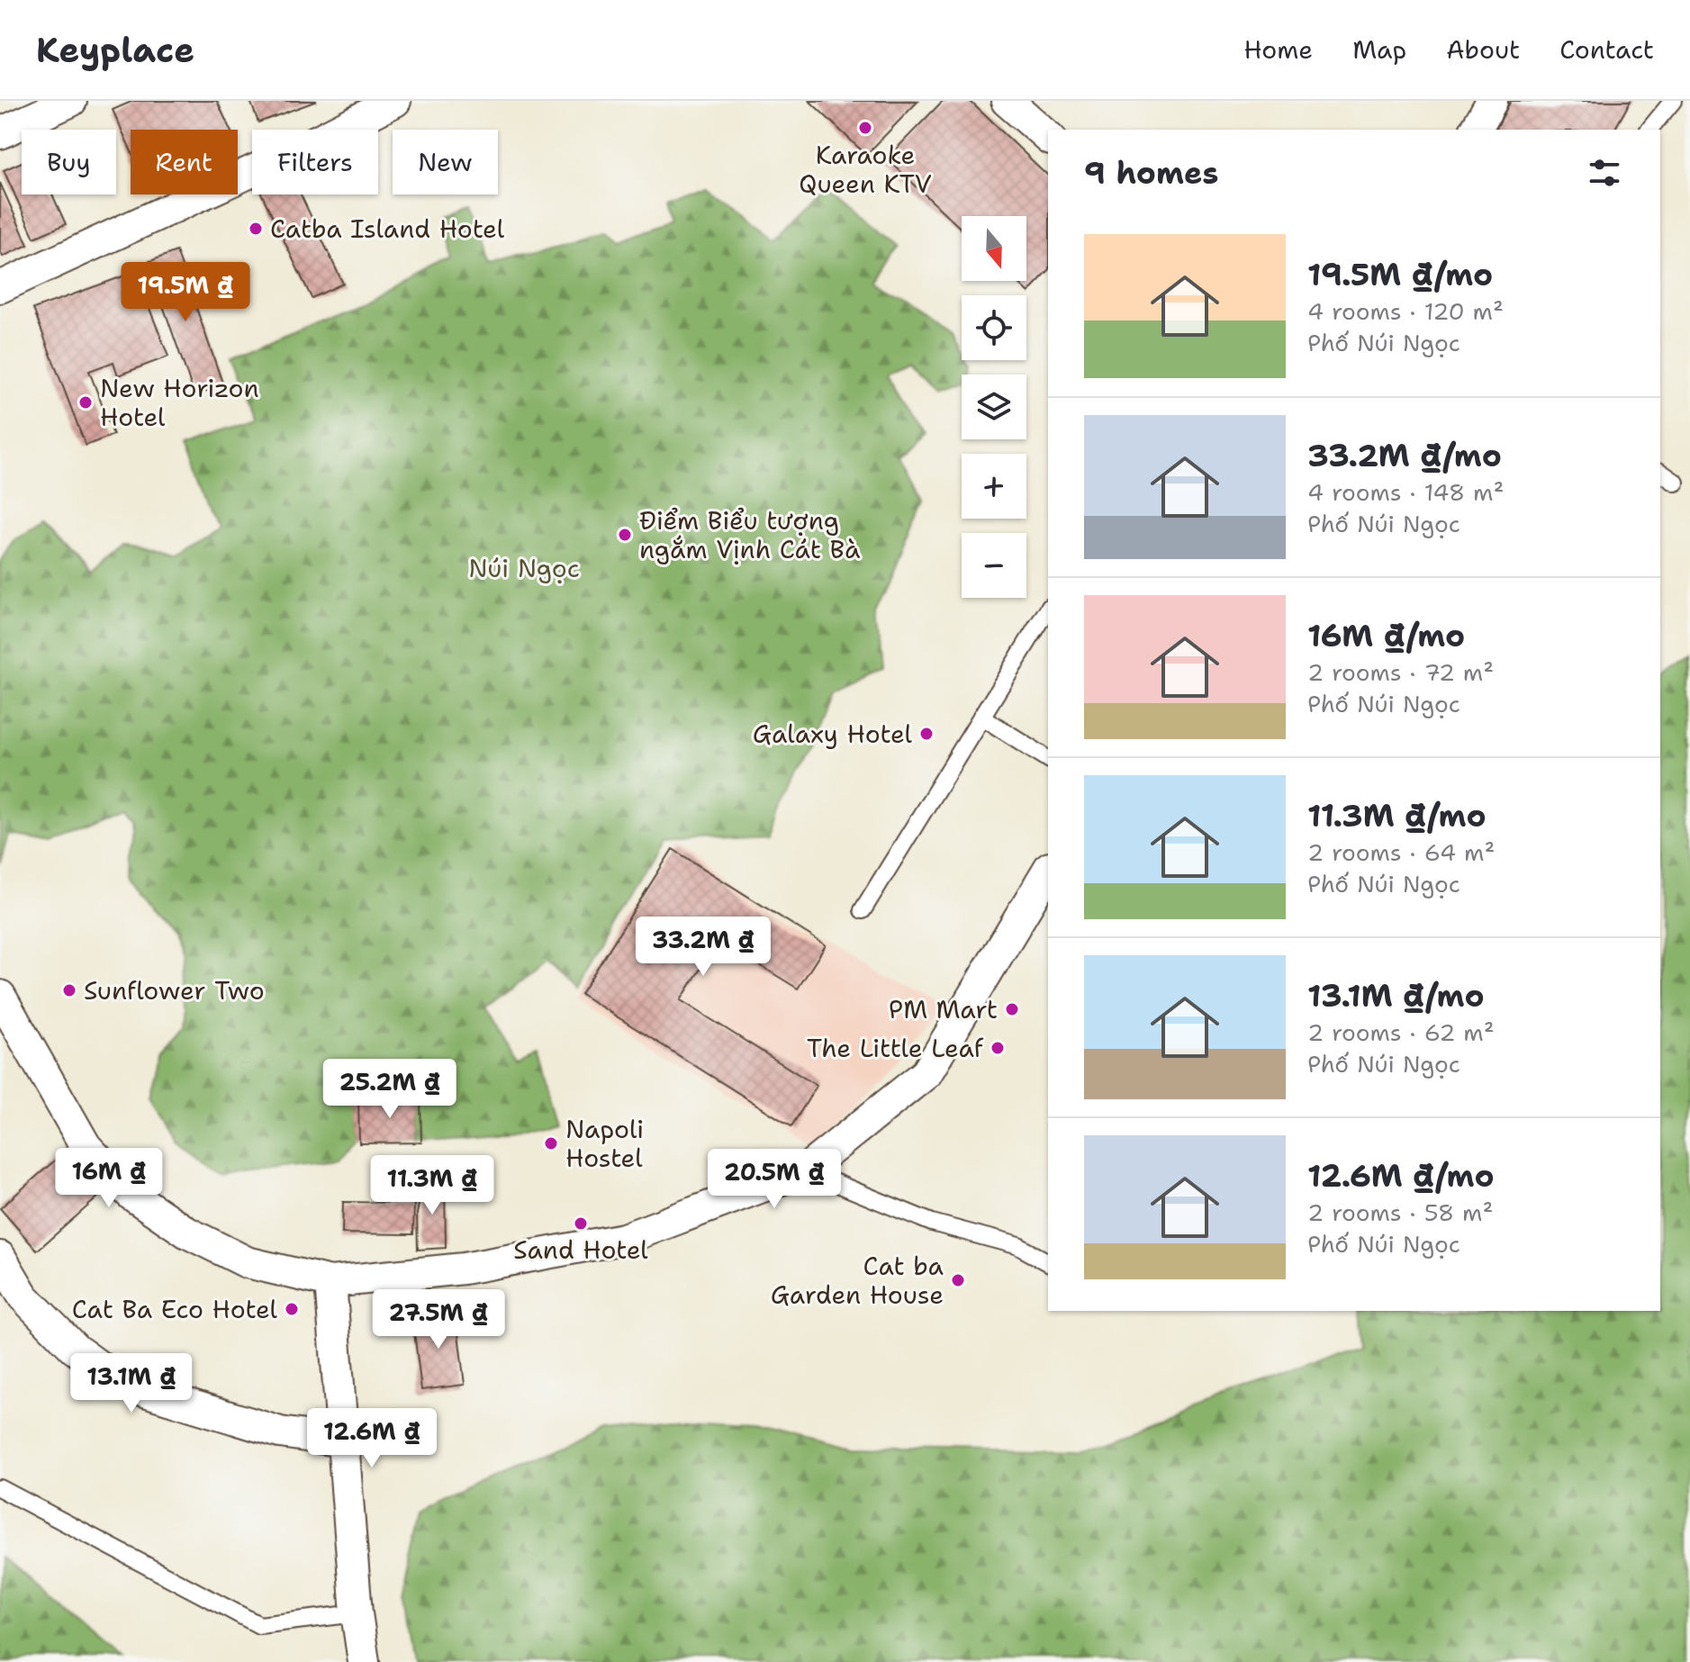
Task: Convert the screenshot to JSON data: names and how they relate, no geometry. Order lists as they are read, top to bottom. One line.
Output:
{"parks":["Núi Ngọc"],"places":["Karaoke Queen KTV","Catba Island Hotel","New Horizon Hotel","Điểm Biểu tượng ngắm Vịnh Cát Bà","Galaxy Hotel","Sunflower Two","PM Mart","The Little Leaf","Napoli Hostel","Sand Hotel","Cat ba Garden House","Cat Ba Eco Hotel"],"north":"bottom","page":{"header":"Keyplace","nav":["Home","Map","About","Contact"],"chip":["Buy","Rent","Filters","New"],"heading":"9 homes","map_buttons":["+","−"],"list":[{"name":"19.5M ₫/mo","note":"4 rooms · 120 m² · Phố Núi Ngọc"},{"name":"33.2M ₫/mo","note":"4 rooms · 148 m² · Phố Núi Ngọc"},{"name":"16M ₫/mo","note":"2 rooms · 72 m² · Phố Núi Ngọc"},{"name":"11.3M ₫/mo","note":"2 rooms · 64 m² · Phố Núi Ngọc"},{"name":"13.1M ₫/mo","note":"2 rooms · 62 m² · Phố Núi Ngọc"},{"name":"12.6M ₫/mo","note":"2 rooms · 58 m² · Phố Núi Ngọc"}],"price":["19.5M ₫","33.2M ₫","25.2M ₫","16M ₫","20.5M ₫","11.3M ₫","27.5M ₫","13.1M ₫","12.6M ₫"]}}
